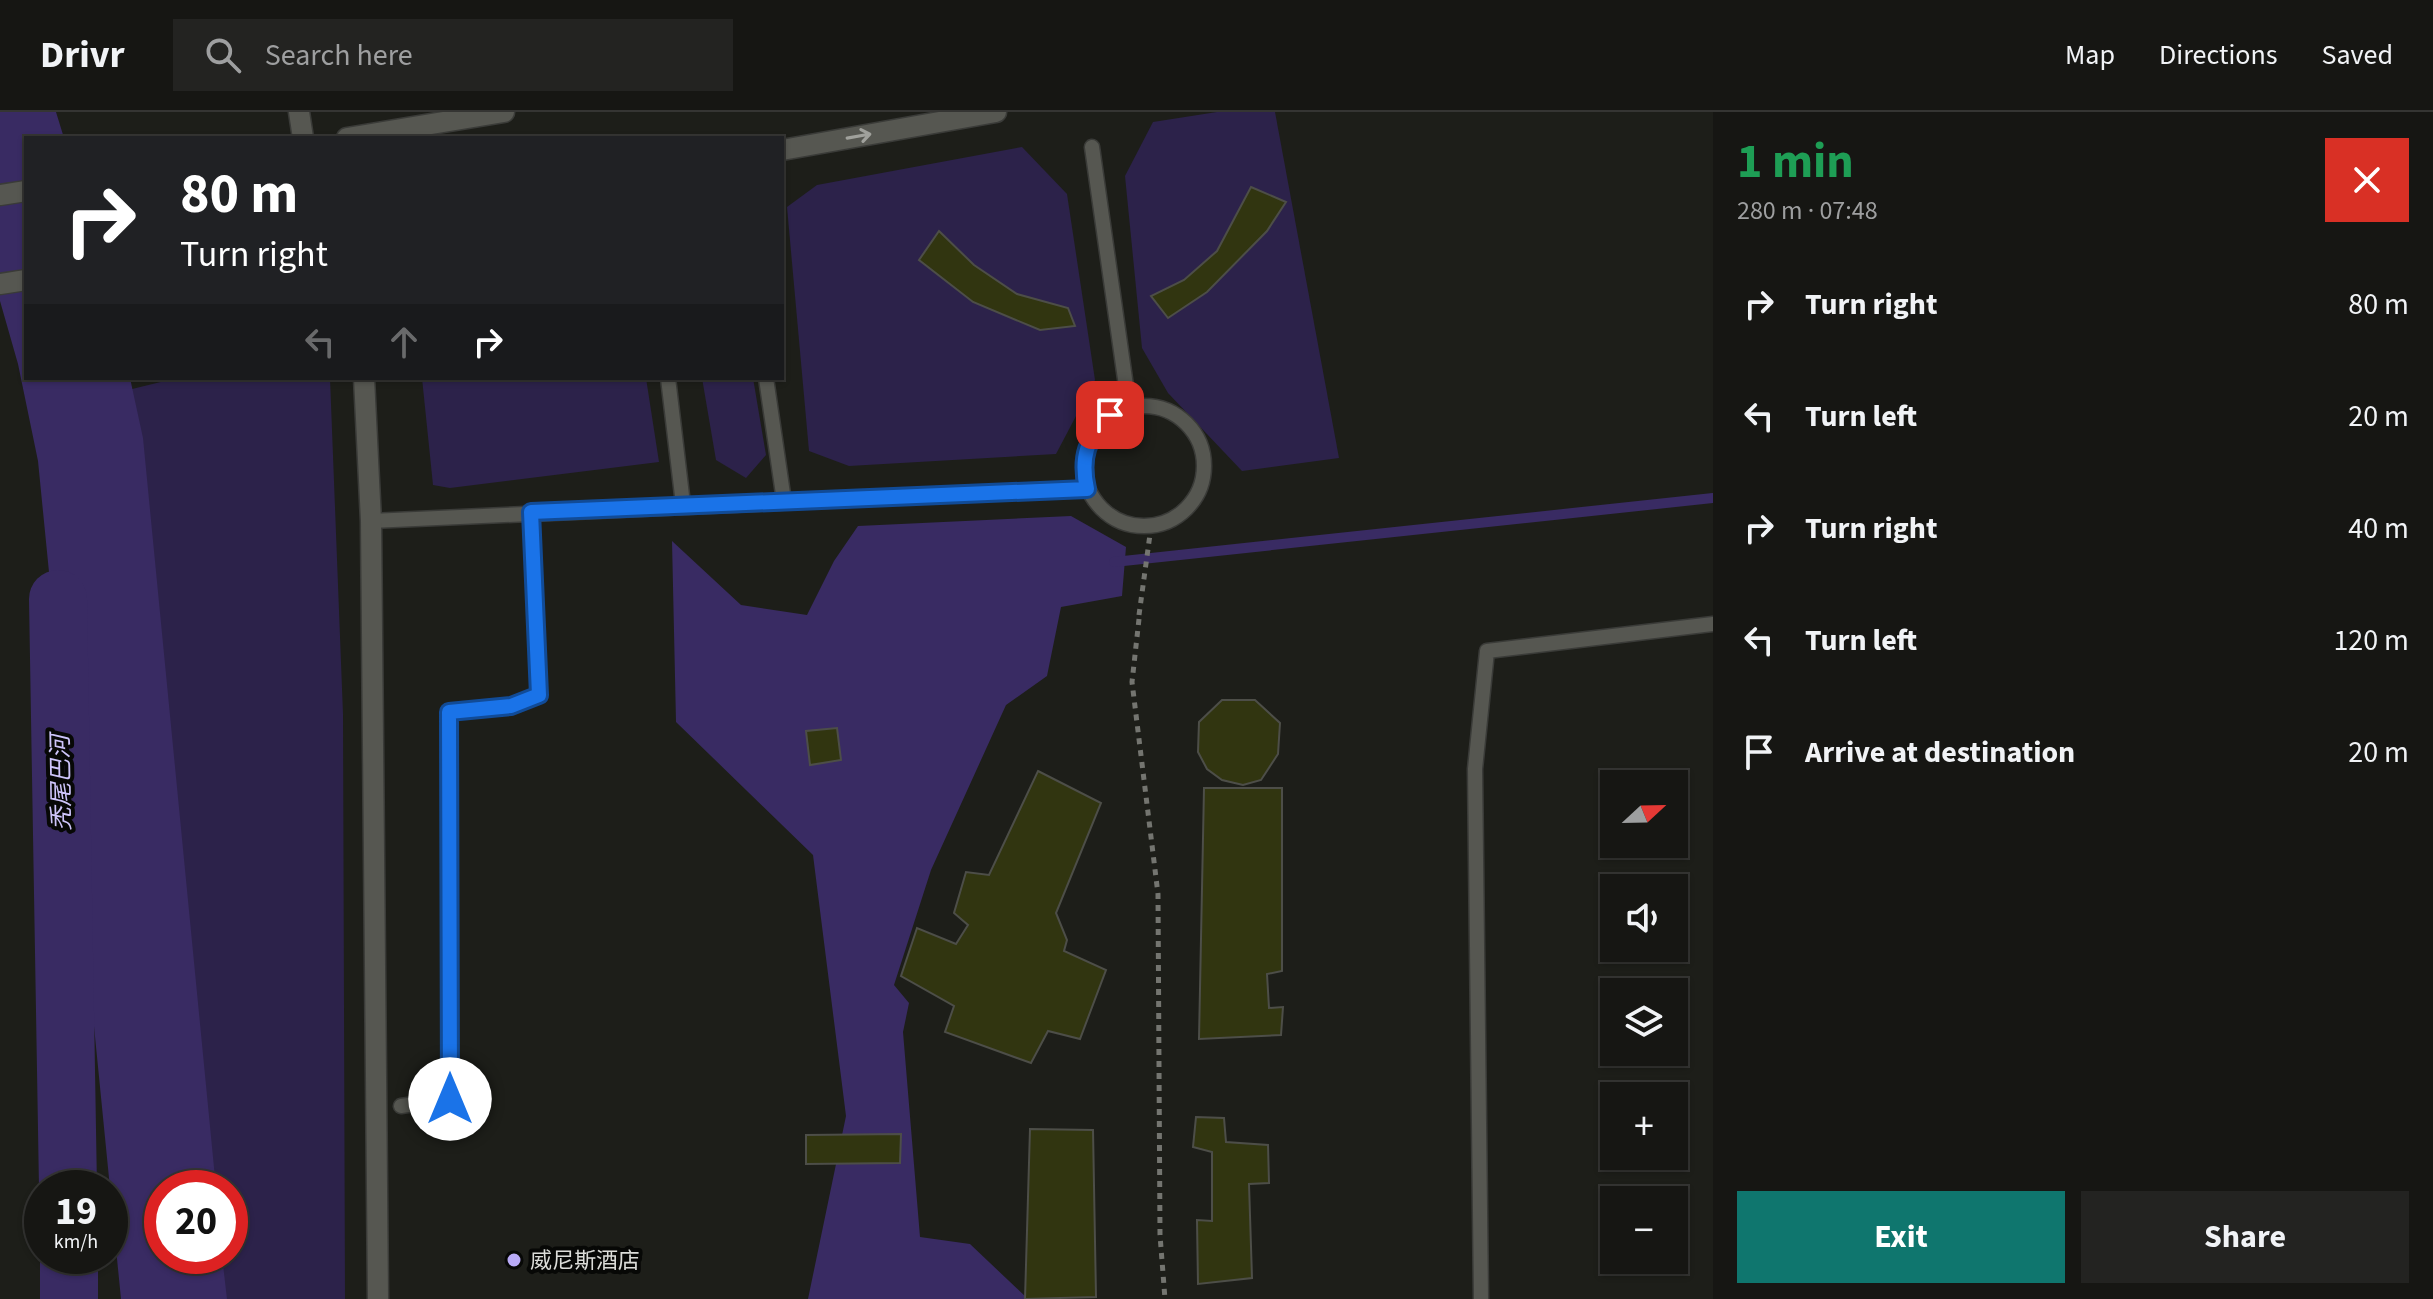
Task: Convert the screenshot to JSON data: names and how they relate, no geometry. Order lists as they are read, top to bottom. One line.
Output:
{"water":["秃尾巴河"],"places":["威尼斯酒店"],"north":"right","page":{"header":"Drivr","search":"Search here","nav":["Map","Directions","Saved"],"heading":["1 min","280 m · 07:48"],"turn":["80 m","Turn right"],"list":[{"name":"Turn right","value":"80 m"},{"name":"Turn left","value":"20 m"},{"name":"Turn right","value":"40 m"},{"name":"Turn left","value":"120 m"},{"name":"Arrive at destination","value":"20 m"}],"map_buttons":["+","−"],"speed":"19 km/h","limit":"20","buttons":["Exit","Share"]}}
